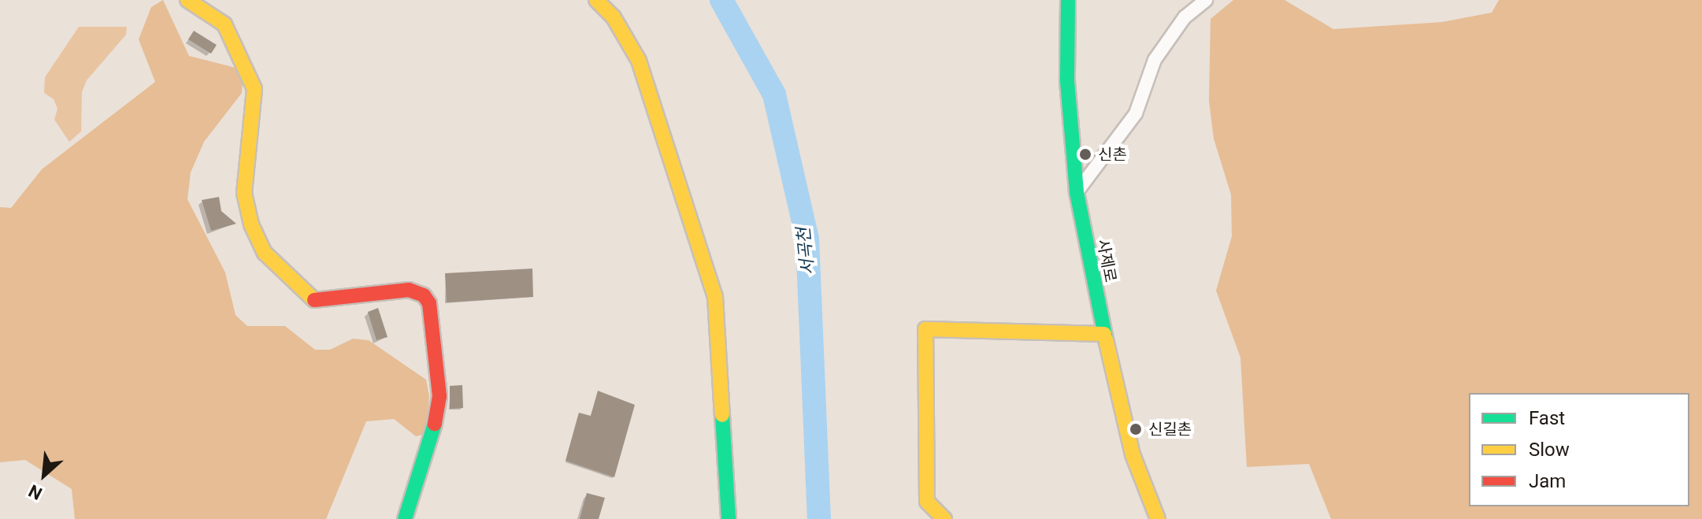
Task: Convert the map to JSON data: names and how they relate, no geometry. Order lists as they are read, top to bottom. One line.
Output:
{"streets":{"street":["사제로"]},"water":["서곡천"],"places":["신촌","신길촌"],"legend":["Fast","Slow","Jam"],"north":"bottom left"}
